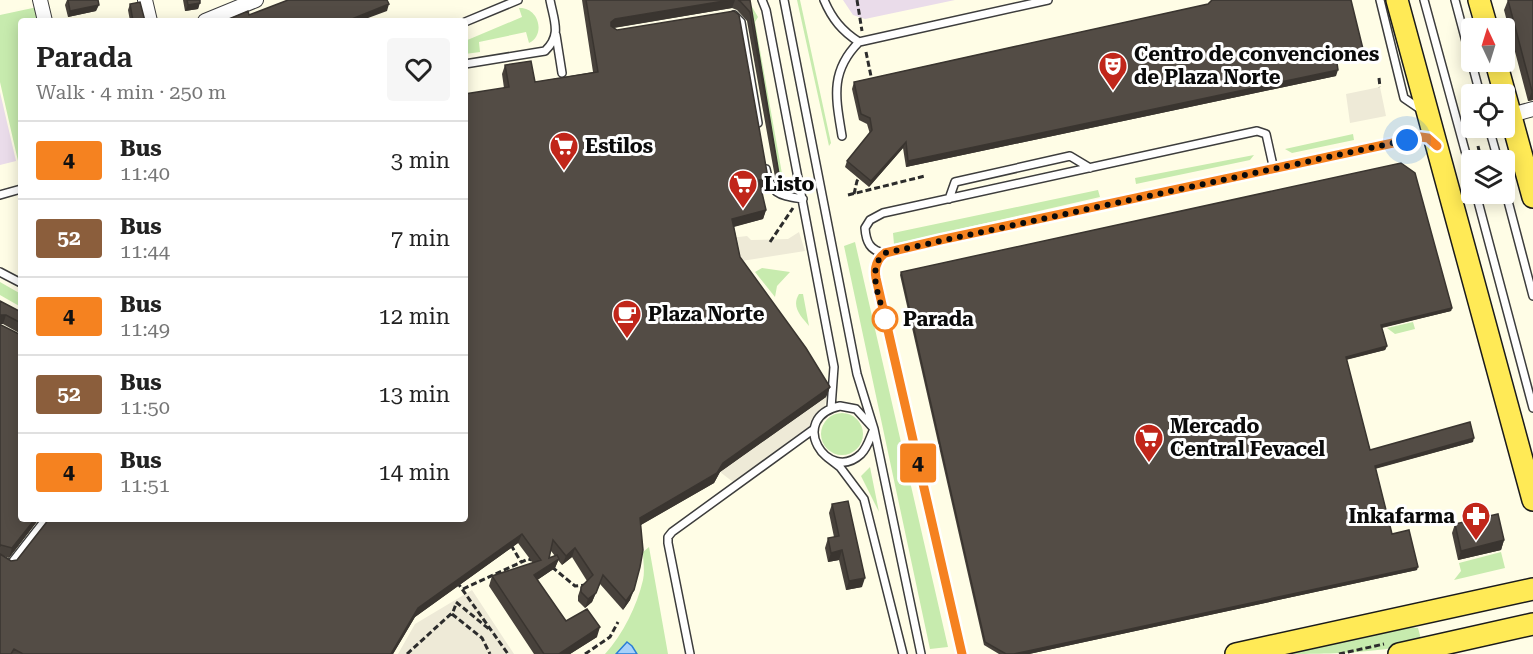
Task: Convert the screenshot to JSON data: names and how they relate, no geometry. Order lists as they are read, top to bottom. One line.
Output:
{"places":{"theatre":["Centro de convenciones de Plaza Norte"],"supermarket":["Estilos","Listo","Mercado Central Fevacel"],"other":["Parada"],"cafe":["Plaza Norte"],"pharmacy":["Inkafarma"]},"lines":["bus line 4"],"north":"top","page":{"on_map":"4","heading":["Parada","Walk · 4 min · 250 m"],"list":[{"mark":"4","name":"Bus","note":"11:40","value":"3 min"},{"mark":"52","name":"Bus","note":"11:44","value":"7 min"},{"mark":"4","name":"Bus","note":"11:49","value":"12 min"},{"mark":"52","name":"Bus","note":"11:50","value":"13 min"},{"mark":"4","name":"Bus","note":"11:51","value":"14 min"}]}}
